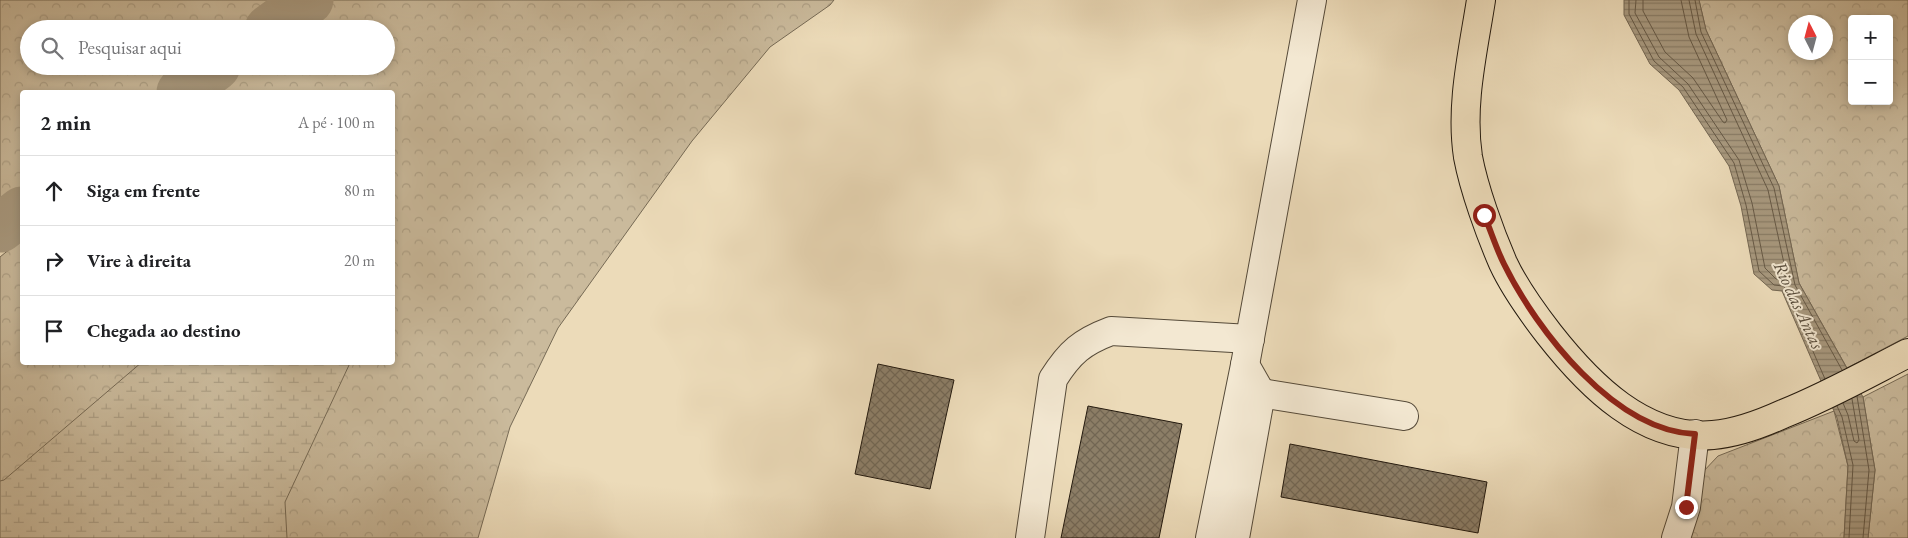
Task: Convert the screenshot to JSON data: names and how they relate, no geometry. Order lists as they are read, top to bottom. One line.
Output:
{"water":["Rio das Antas"],"north":"top","page":{"map_buttons":["+","−"],"search":"Pesquisar aqui","heading":["2 min","A pé · 100 m"],"list":[["Siga em frente","80 m"],["Vire à direita","20 m"],"Chegada ao destino"]}}
